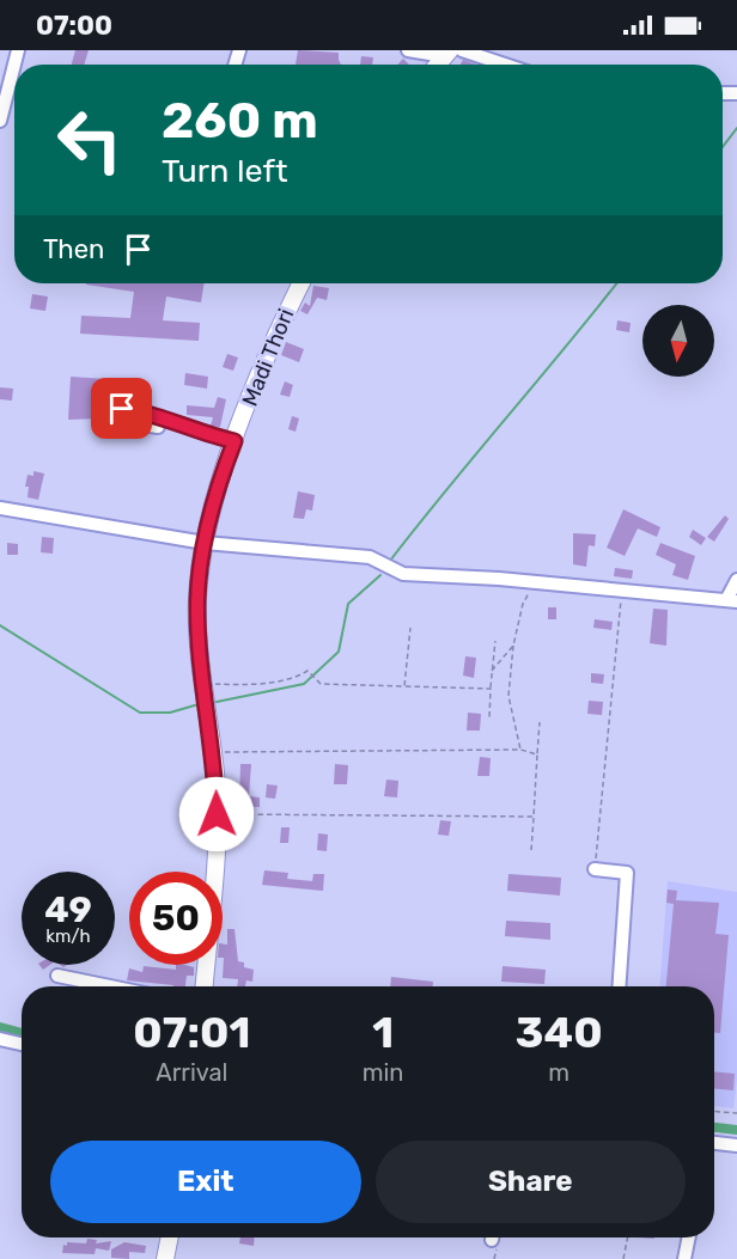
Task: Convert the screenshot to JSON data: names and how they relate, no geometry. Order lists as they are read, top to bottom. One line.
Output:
{"streets":{"main road":["Madi Thori"]},"north":"bottom","page":{"status":"07:00","turn":["260 m","Turn left"],"then":"Then","speed":"49 km/h","limit":"50","eta":["07:01","Arrival","1","min","340","m"],"buttons":["Exit","Share"]}}
